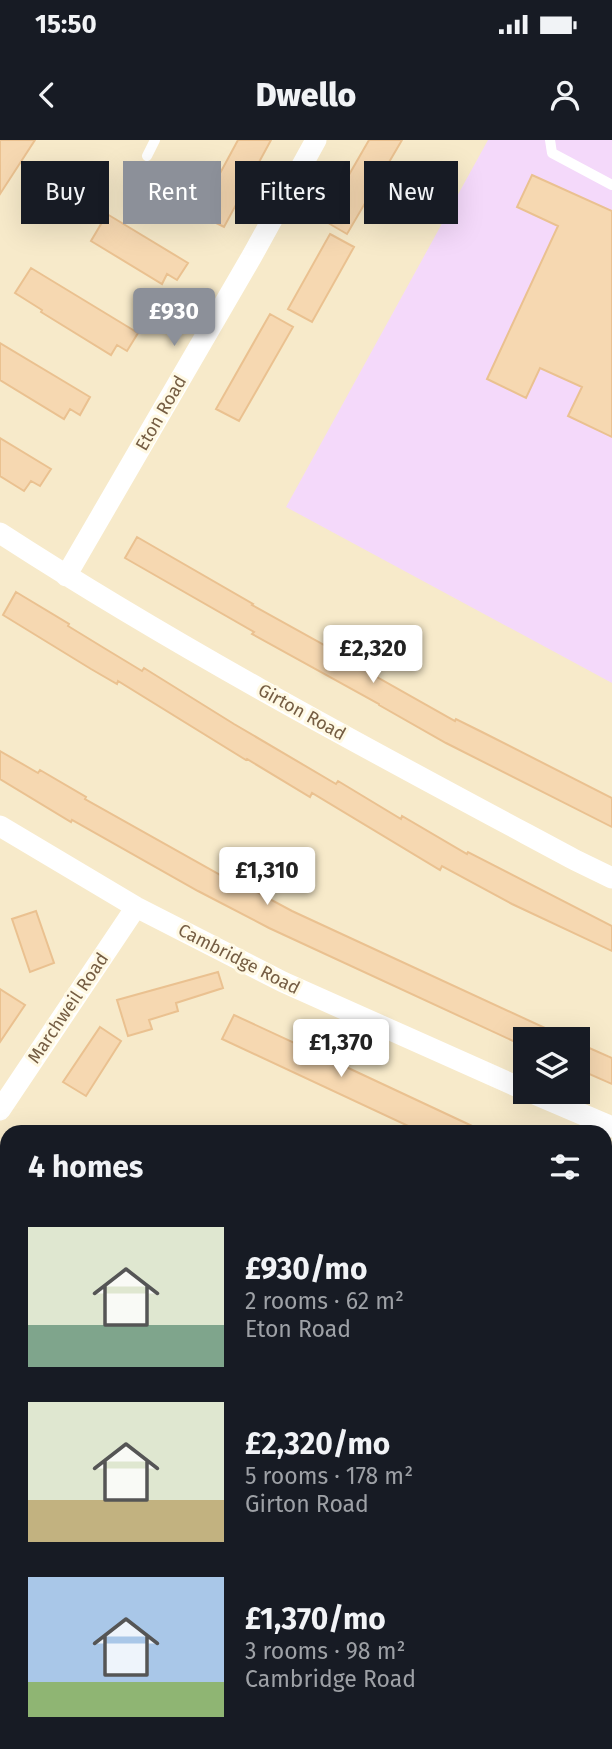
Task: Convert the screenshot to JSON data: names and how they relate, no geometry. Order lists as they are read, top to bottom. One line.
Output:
{"streets":{"street":["Eton Road","Girton Road","Cambridge Road","Marchweil Road"]},"crossings":[["Eton Road","Girton Road"],["Cambridge Road","Marchweil Road"]],"page":{"status":"15:50","header":"Dwello","chip":["Buy","Rent","Filters","New"],"price":["£930","£2,320","£1,310","£1,370"],"heading":"4 homes","list":[{"name":"£930/mo","note":"2 rooms · 62 m² · Eton Road"},{"name":"£2,320/mo","note":"5 rooms · 178 m² · Girton Road"},{"name":"£1,370/mo","note":"3 rooms · 98 m² · Cambridge Road"}]}}
